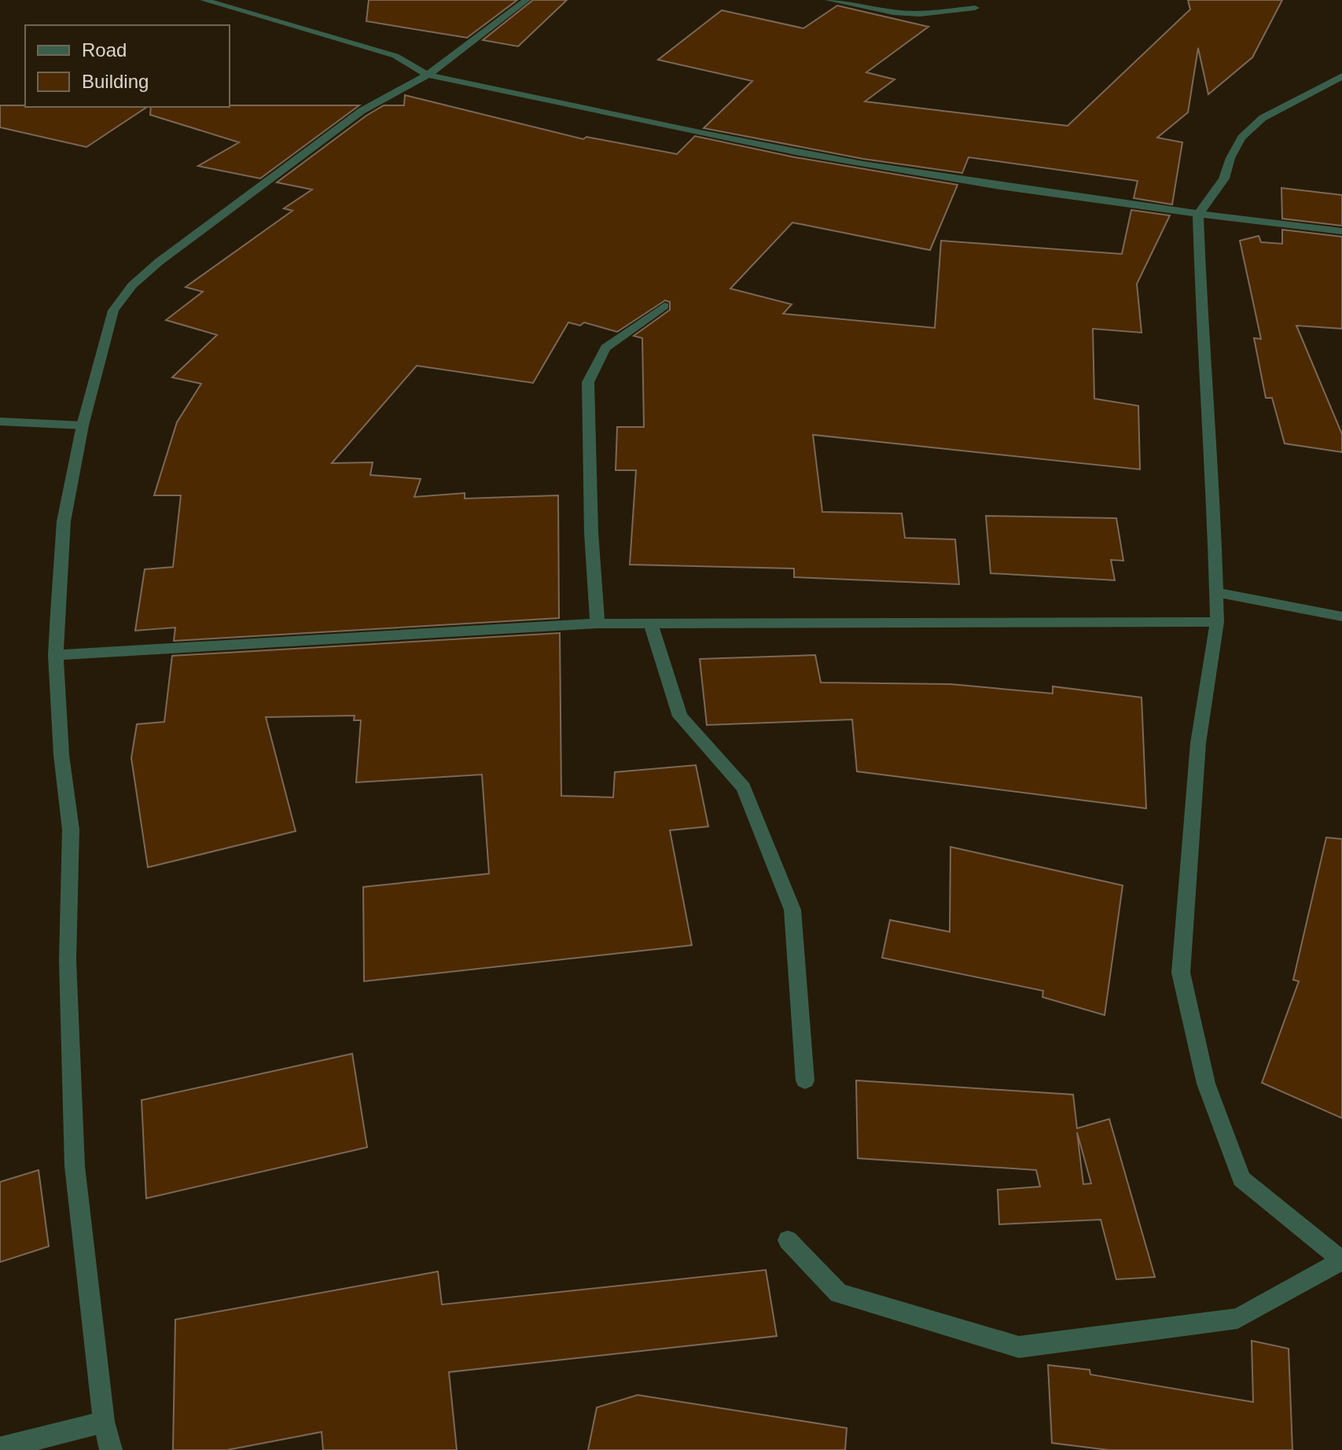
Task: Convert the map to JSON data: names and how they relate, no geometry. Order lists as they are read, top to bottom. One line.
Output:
{"legend":["Road","Building"]}
